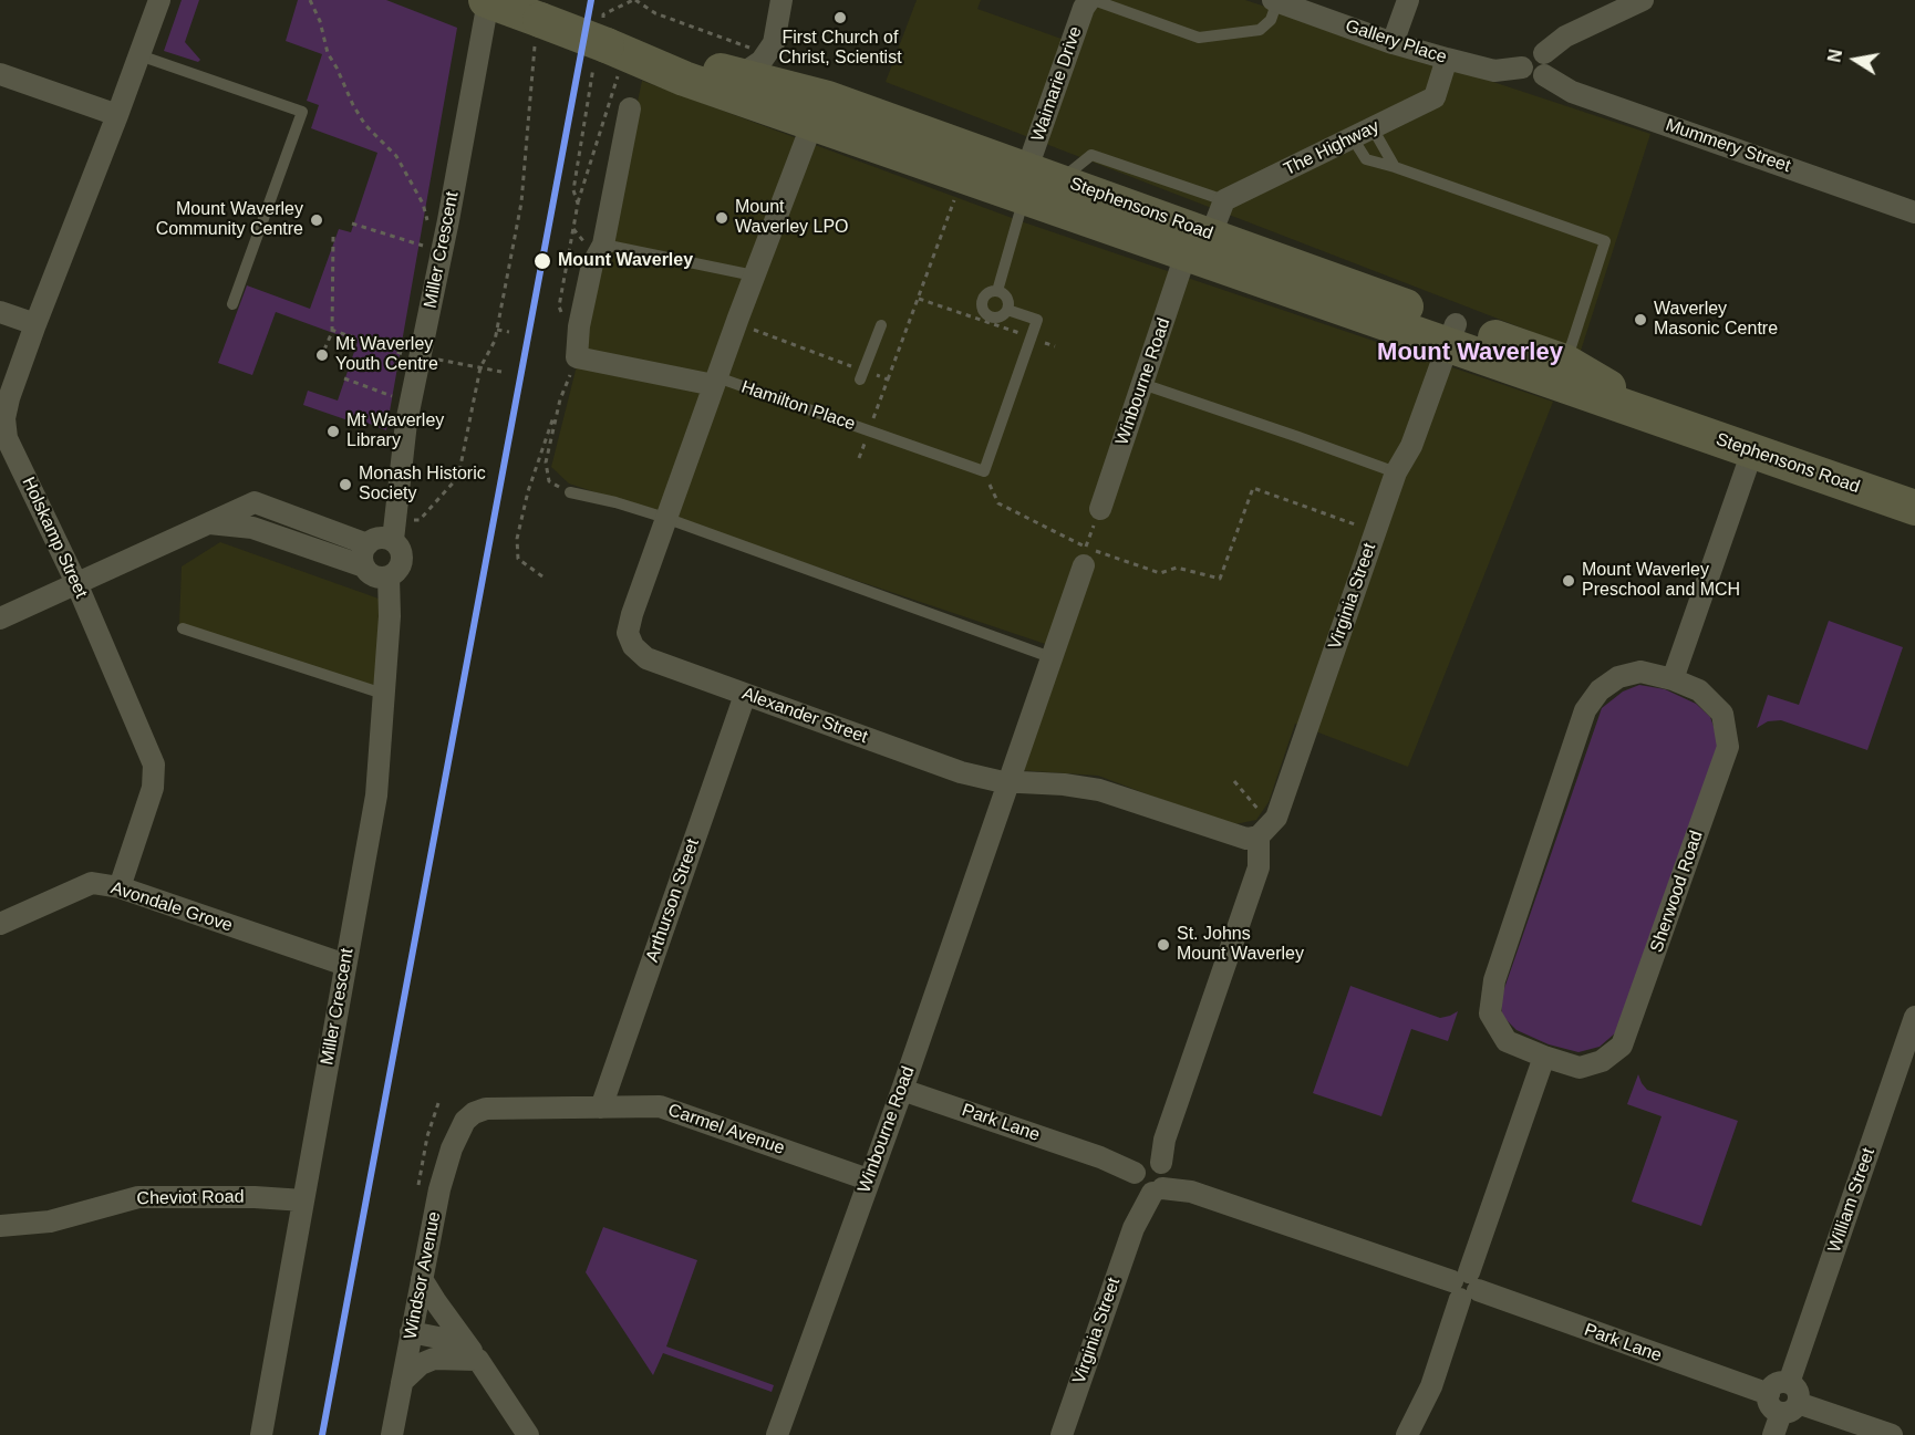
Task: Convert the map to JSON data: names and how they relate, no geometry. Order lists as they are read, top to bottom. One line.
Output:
{"streets":{"main road":["Stephensons Road"],"street":["Gallery Place","Waimarie Drive","Mummery Street","The Highway","Miller Crescent","Winbourne Road","Hamilton Place","Holskamp Street","Virginia Street","Alexander Street","Sherwood Road","Arthurson Street","Avondale Grove","Park Lane","Carmel Avenue","Cheviot Road","William Street","Windsor Avenue"]},"crossings":[["Gallery Place","Mummery Street"],["Gallery Place","The Highway"],["Waimarie Drive","Stephensons Road"],["Stephensons Road","Miller Crescent"],["Stephensons Road","Winbourne Road"],["Stephensons Road","Hamilton Place"],["Stephensons Road","Virginia Street"],["Miller Crescent","Avondale Grove"],["Miller Crescent","Cheviot Road"],["Winbourne Road","Alexander Street"],["Winbourne Road","Park Lane"],["Winbourne Road","Carmel Avenue"],["Hamilton Place","Alexander Street"],["Holskamp Street","Avondale Grove"],["Virginia Street","Alexander Street"],["Virginia Street","Park Lane"],["Alexander Street","Arthurson Street"],["Arthurson Street","Carmel Avenue"],["Park Lane","William Street"],["Carmel Avenue","Windsor Avenue"]],"districts":["Mount Waverley"],"places":["First Church of Christ, Scientist","Mount Waverley LPO","Mount Waverley Community Centre","Mount Waverley","Waverley Masonic Centre","Mt Waverley Youth Centre","Mt Waverley Library","Monash Historic Society","Mount Waverley Preschool and MCH","St. Johns Mount Waverley"],"north":"left"}
